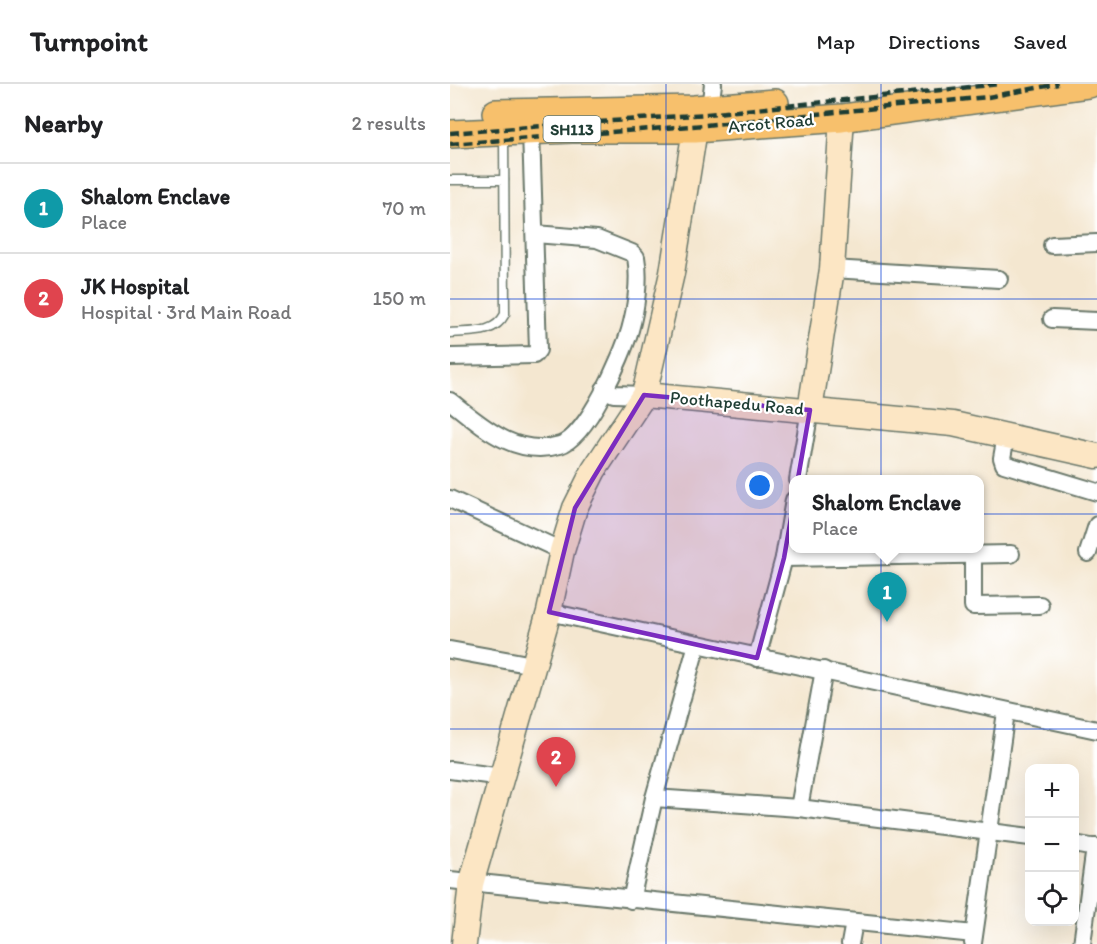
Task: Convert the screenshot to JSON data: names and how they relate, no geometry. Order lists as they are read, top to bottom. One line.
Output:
{"streets":{"main road":["Arcot Road","SH113"],"street":["Poothapedu Road"]},"crossings":[["Arcot Road","Poothapedu Road"]],"page":{"header":"Turnpoint","nav":["Map","Directions","Saved"],"heading":["Nearby","2 results"],"list":[{"mark":"1","name":"Shalom Enclave","note":"Place","value":"70 m"},{"mark":"2","name":"JK Hospital","note":"Hospital · 3rd Main Road","value":"150 m"}],"popup":["Shalom Enclave","Place"],"pins":["1","2"],"map_buttons":["+","−"]}}
